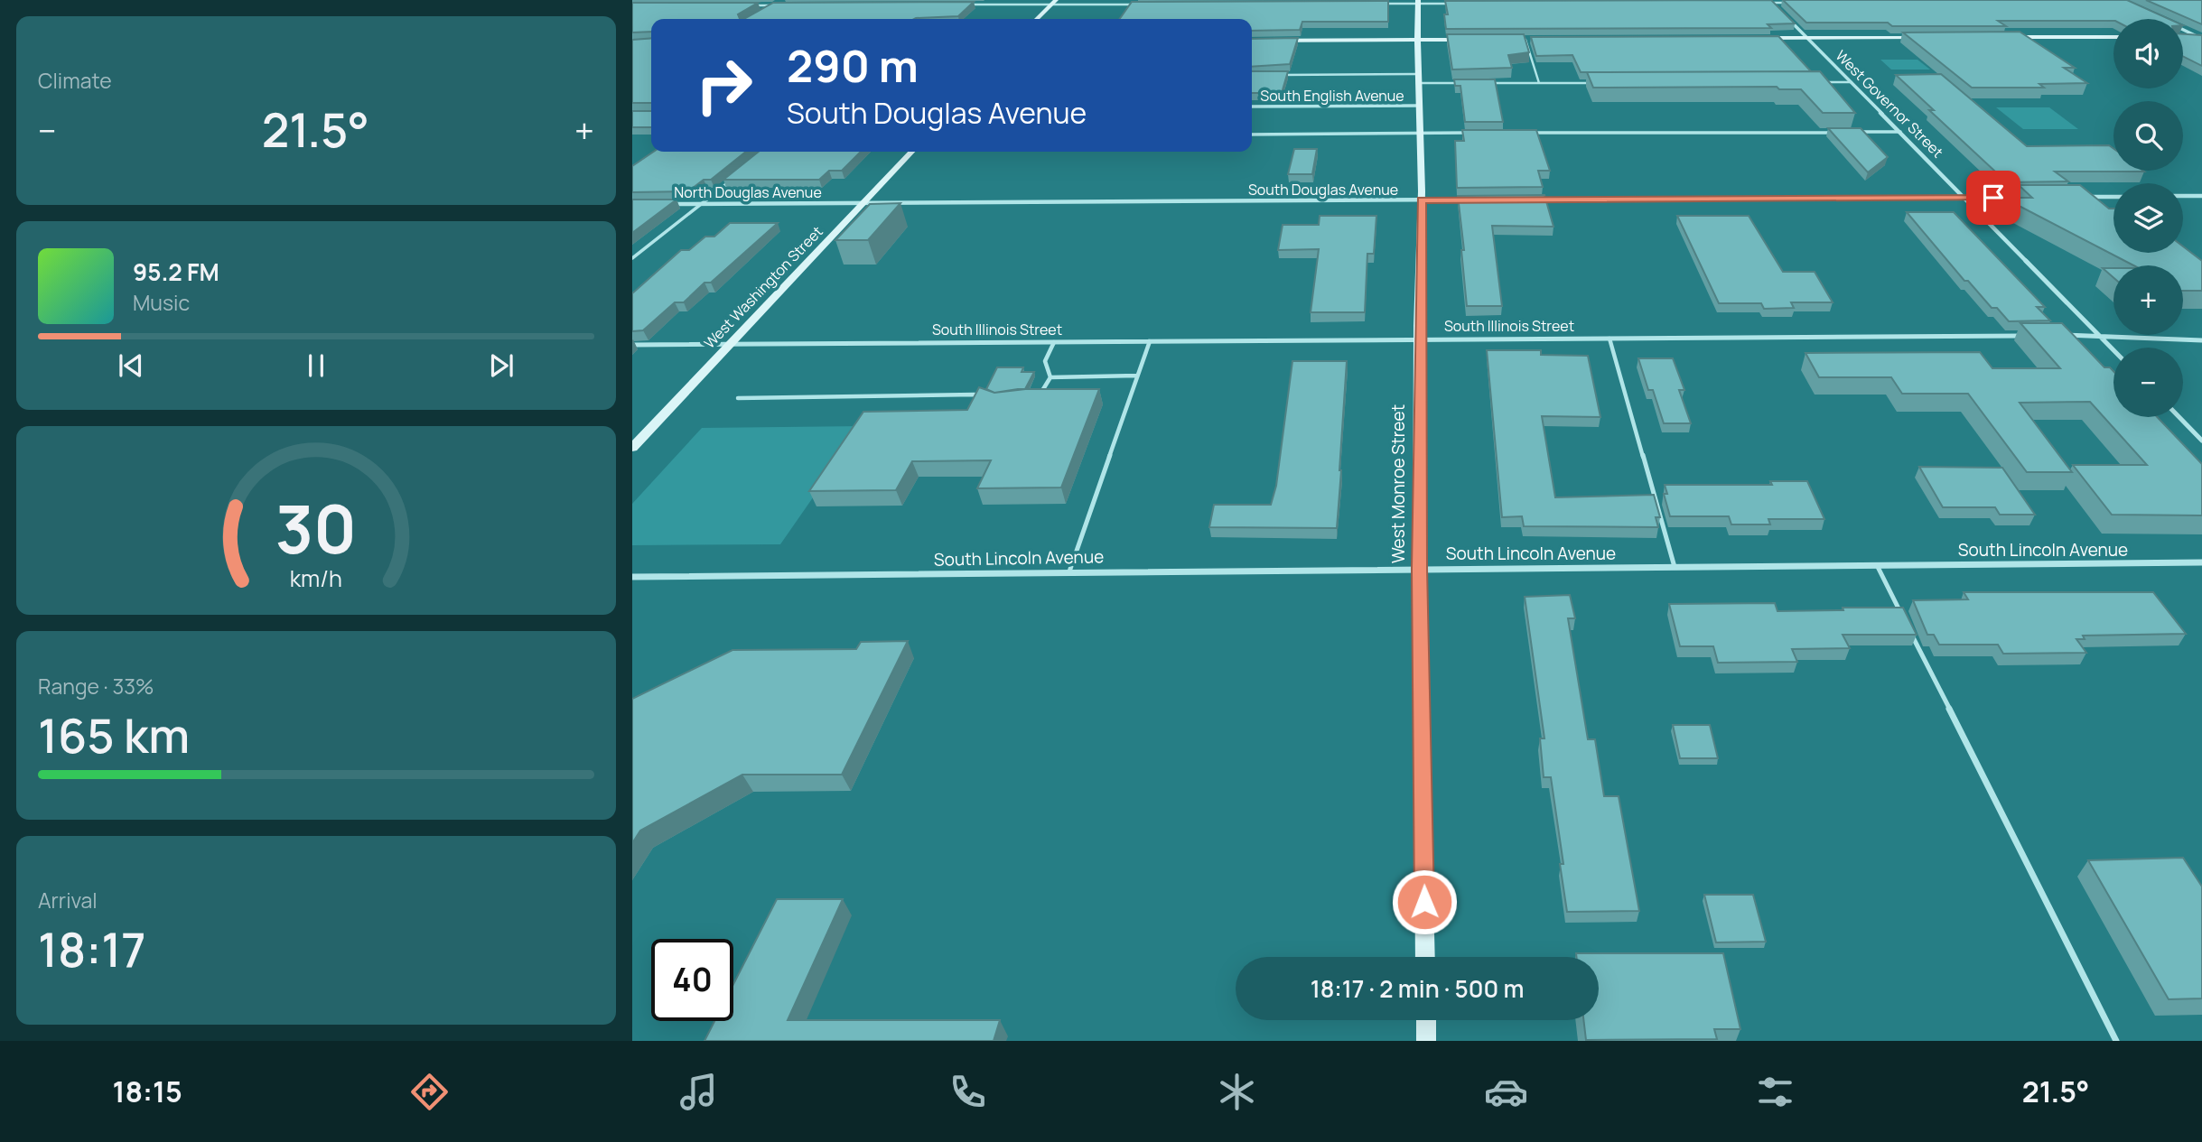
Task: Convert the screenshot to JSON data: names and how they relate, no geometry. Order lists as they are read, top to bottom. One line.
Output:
{"streets":{"street":["South English Avenue","West Governor Street","South Douglas Avenue","North Douglas Avenue","West Washington Street","South Illinois Street","West Monroe Street","South Lincoln Avenue"]},"crossings":[["South English Avenue","West Monroe Street"],["South Douglas Avenue","North Douglas Avenue"],["South Douglas Avenue","West Washington Street"],["South Douglas Avenue","West Monroe Street"],["North Douglas Avenue","West Washington Street"],["West Washington Street","South Illinois Street"],["South Illinois Street","West Monroe Street"],["West Monroe Street","South Lincoln Avenue"]],"page":{"tile":["Climate",["Range · 33%","165 km"],["Arrival","18:17"]],"map_buttons":["+","−"],"turn":["290 m","South Douglas Avenue"],"heat":["−","21.5°","+"],"song":["95.2 FM","Music"],"limit":"40","trip":"18:17 · 2 min · 500 m","tabs":["18:15","21.5°"],"gauge":["30","km/h"]}}
